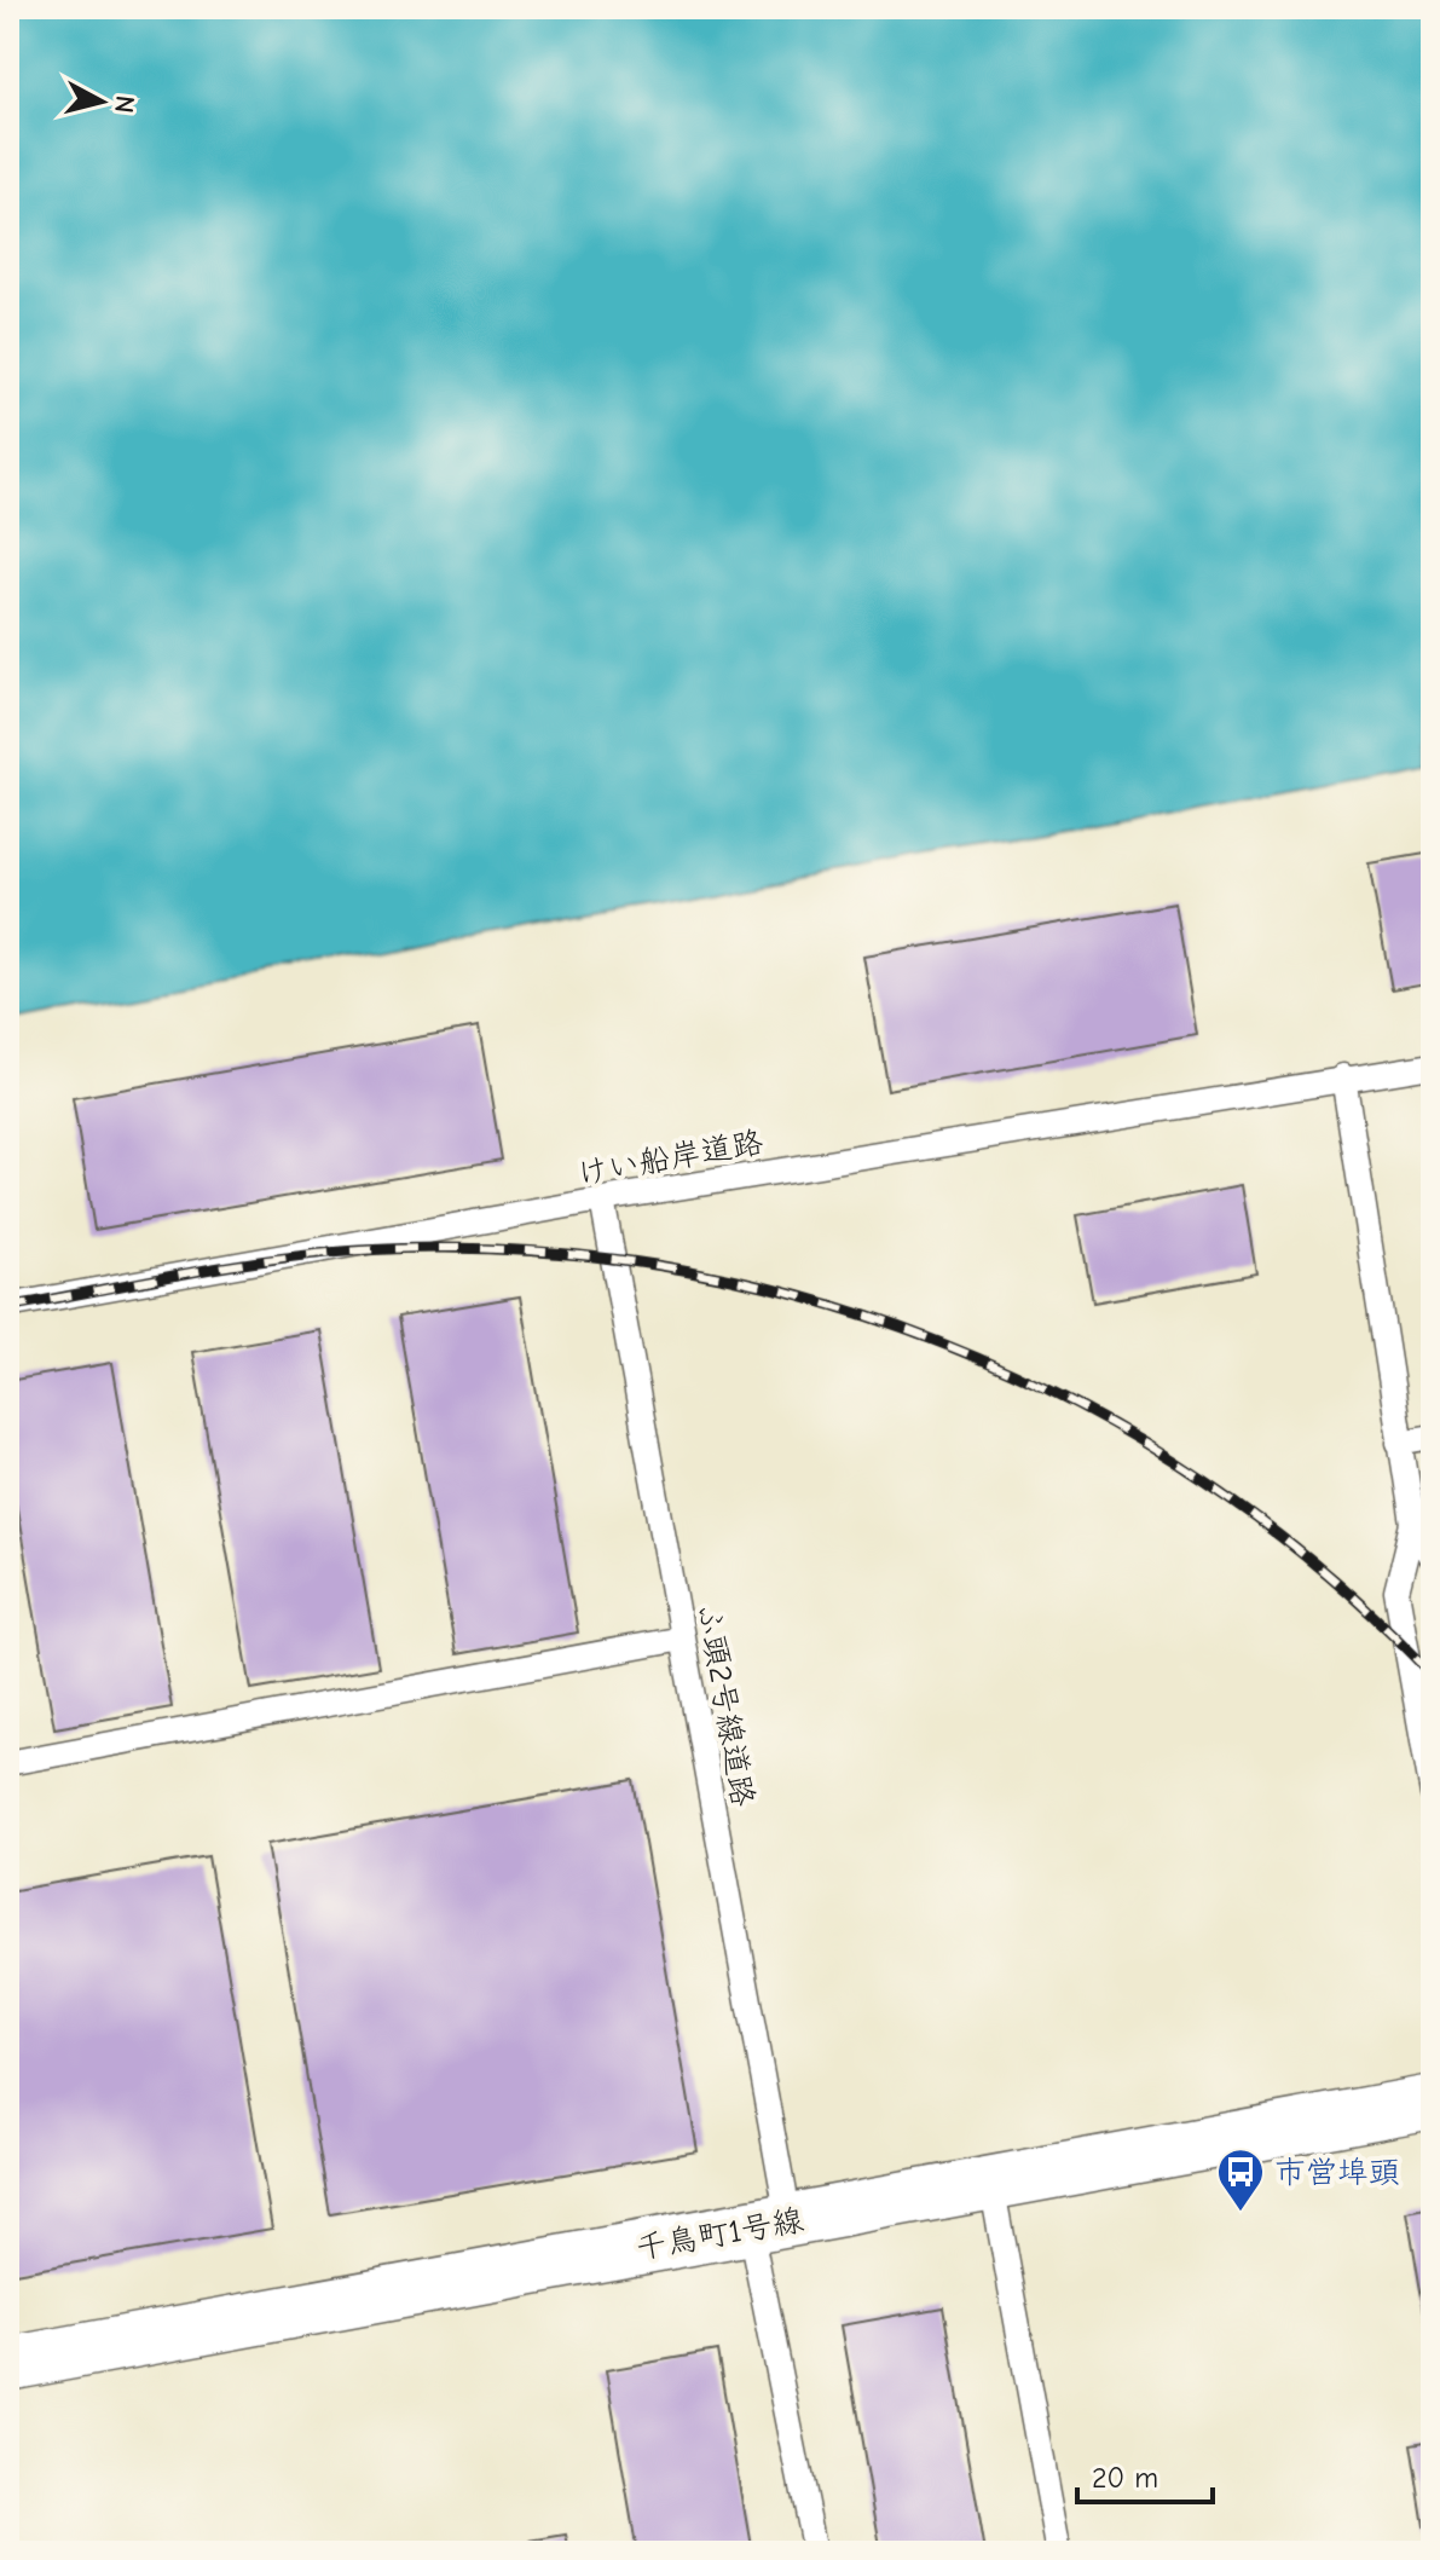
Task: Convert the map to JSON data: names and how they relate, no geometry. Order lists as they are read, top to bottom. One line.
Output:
{"streets":{"street":["千鳥町1号線"],"lane":["けい船岸道路","ふ頭2号線道路"]},"crossings":[["けい船岸道路","ふ頭2号線道路"],["ふ頭2号線道路","千鳥町1号線"]],"places":{"bus stop":["市営埠頭"]},"scale_bar":"20 m","north":"right"}
